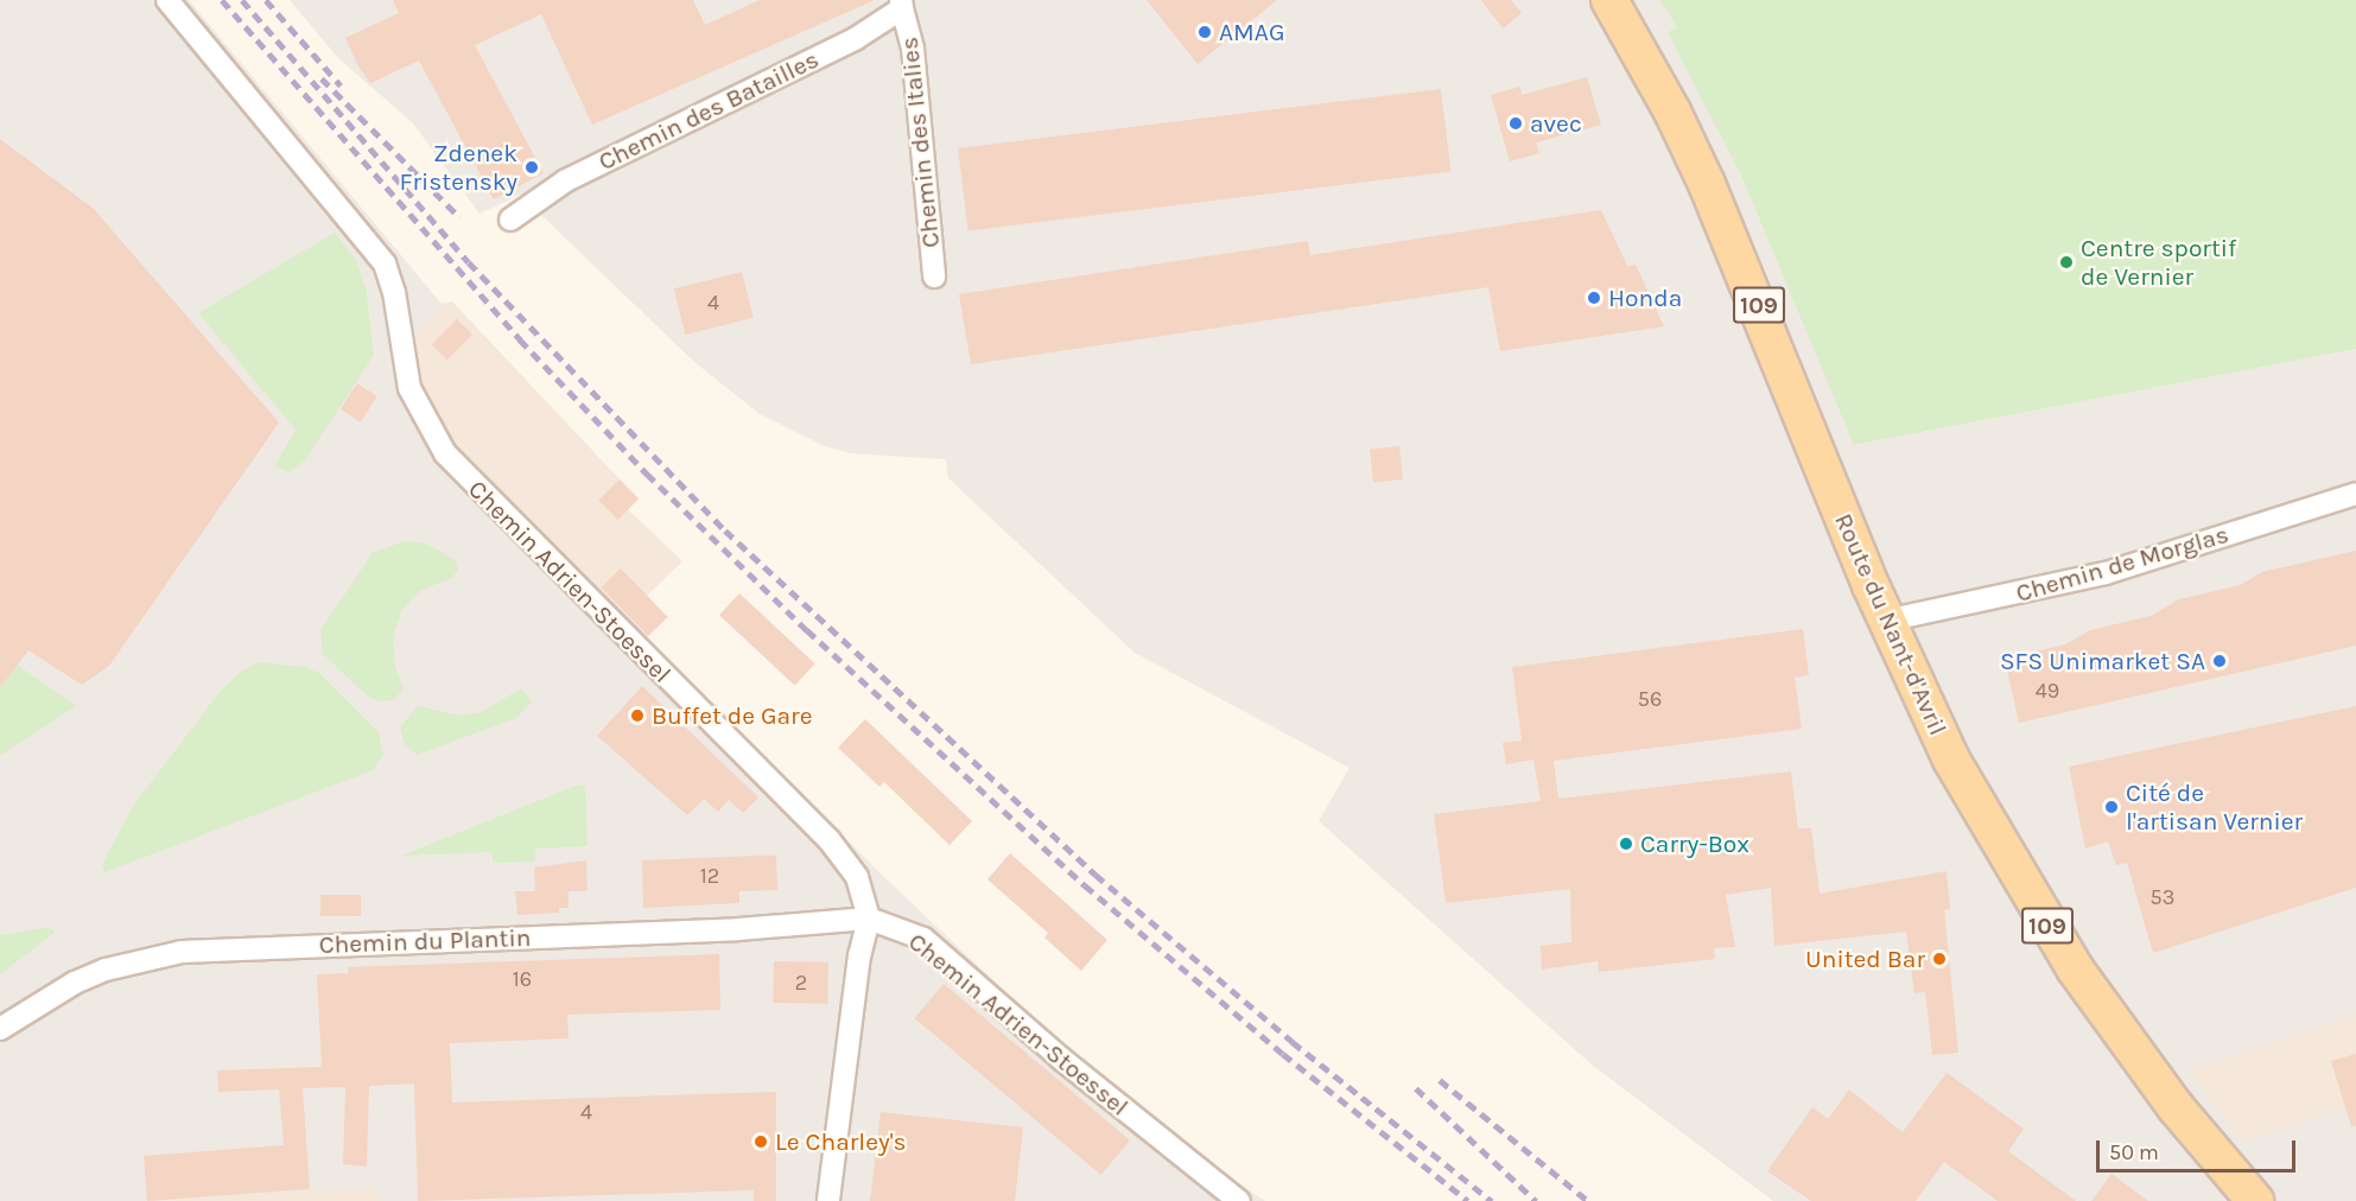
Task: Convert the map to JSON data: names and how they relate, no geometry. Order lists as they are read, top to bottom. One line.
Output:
{"streets":{"main road":["109","Route du Nant-d'Avril"],"street":["Chemin des Batailles","Chemin des Italies","Chemin de Morglas","Chemin Adrien-Stoessel","Chemin du Plantin"]},"crossings":[["Chemin des Batailles","Chemin des Italies"],["Chemin de Morglas","Route du Nant-d'Avril"],["Chemin Adrien-Stoessel","Chemin du Plantin"]],"places":["AMAG","avec","Zdenek Fristensky","Centre sportif de Vernier","Honda","SFS Unimarket SA","Buffet de Gare","Cité de l'artisan Vernier","Carry-Box","United Bar","Le Charley's"],"house_numbers":["4","49","56","12","53","16","2","4"],"scale_bar":"50 m"}
